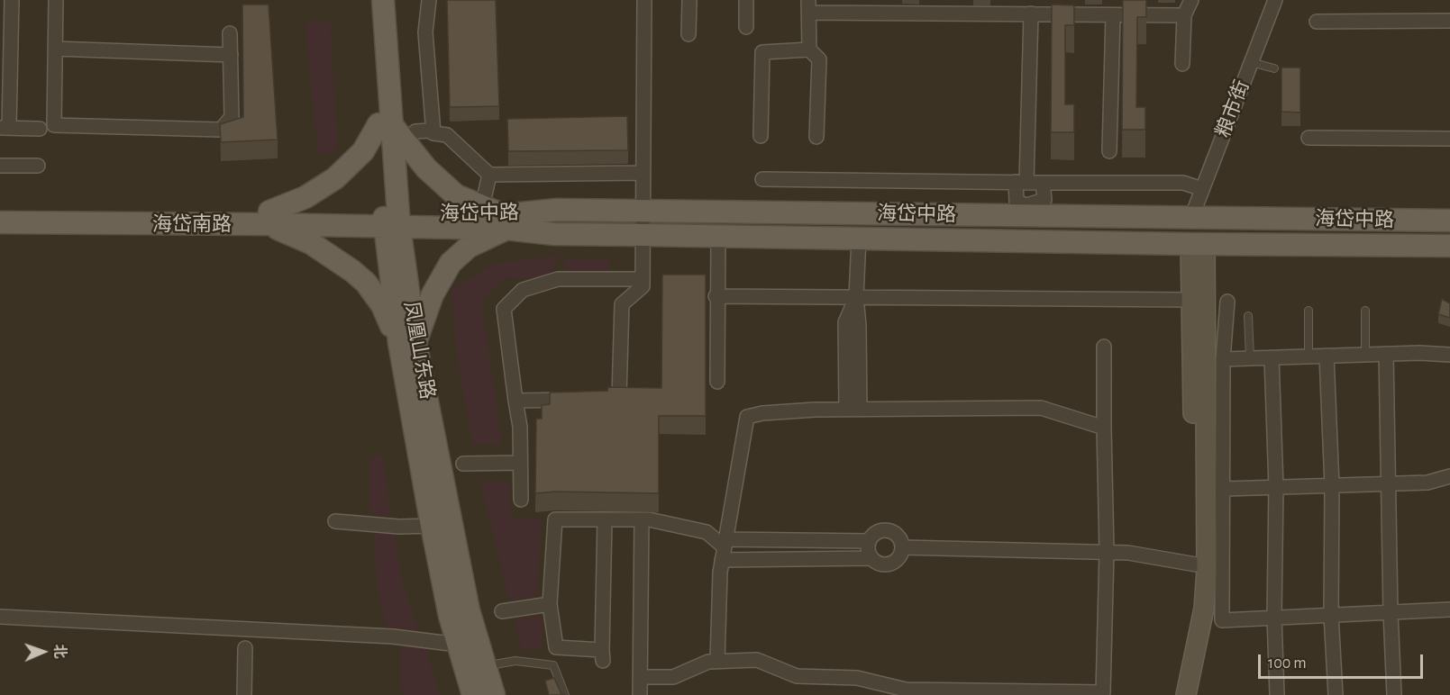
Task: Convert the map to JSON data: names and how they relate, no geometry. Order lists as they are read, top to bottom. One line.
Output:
{"streets":{"main road":["海岱中路","海岱南路","凤凰山东路"],"street":["粮市街"]},"crossings":[["粮市街","海岱中路"],["海岱中路","海岱南路"],["海岱中路","凤凰山东路"],["海岱南路","凤凰山东路"]],"scale_bar":"100 m","north":"right"}
